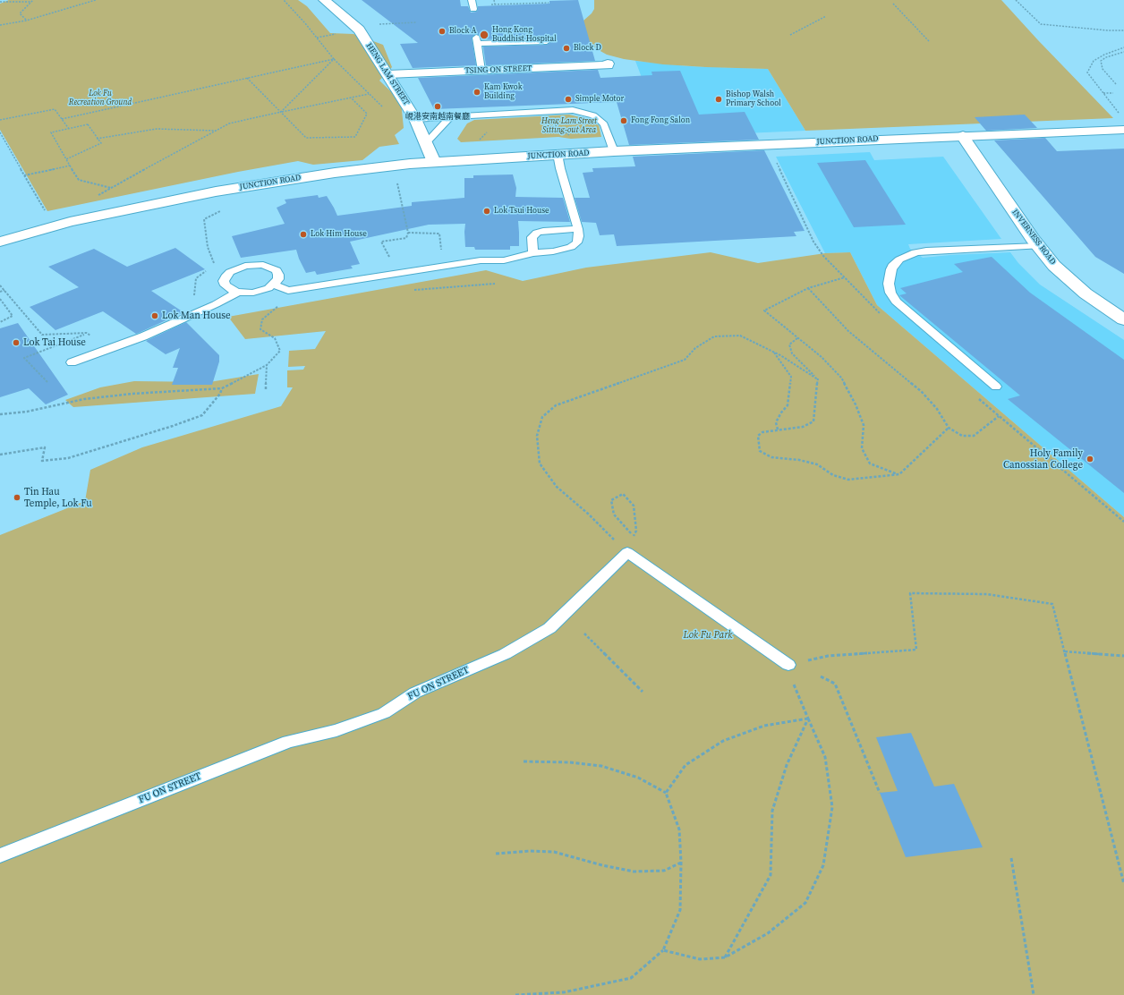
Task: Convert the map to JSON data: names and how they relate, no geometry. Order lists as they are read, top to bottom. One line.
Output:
{"streets":{"main road":["TSING ON STREET","HENG LAM STREET","JUNCTION ROAD","INVERNESS ROAD"],"lane":["FU ON STREET"]},"crossings":[["TSING ON STREET","HENG LAM STREET"],["HENG LAM STREET","JUNCTION ROAD"],["JUNCTION ROAD","INVERNESS ROAD"]],"parks":["Lok Fu Recreation Ground","Heng Lam Street Sitting-out Area","Lok Fu Park"],"places":["Block A","Hong Kong Buddhist Hospital","Block D","Kam Kwok Building","Simple Motor","Bishop Walsh Primary School","峴港安南越南餐廳","Fong Fong Salon","Lok Tsui House","Lok Him House","Lok Man House","Lok Tai House","Holy Family Canossian College","Tin Hau Temple, Lok Fu"]}
